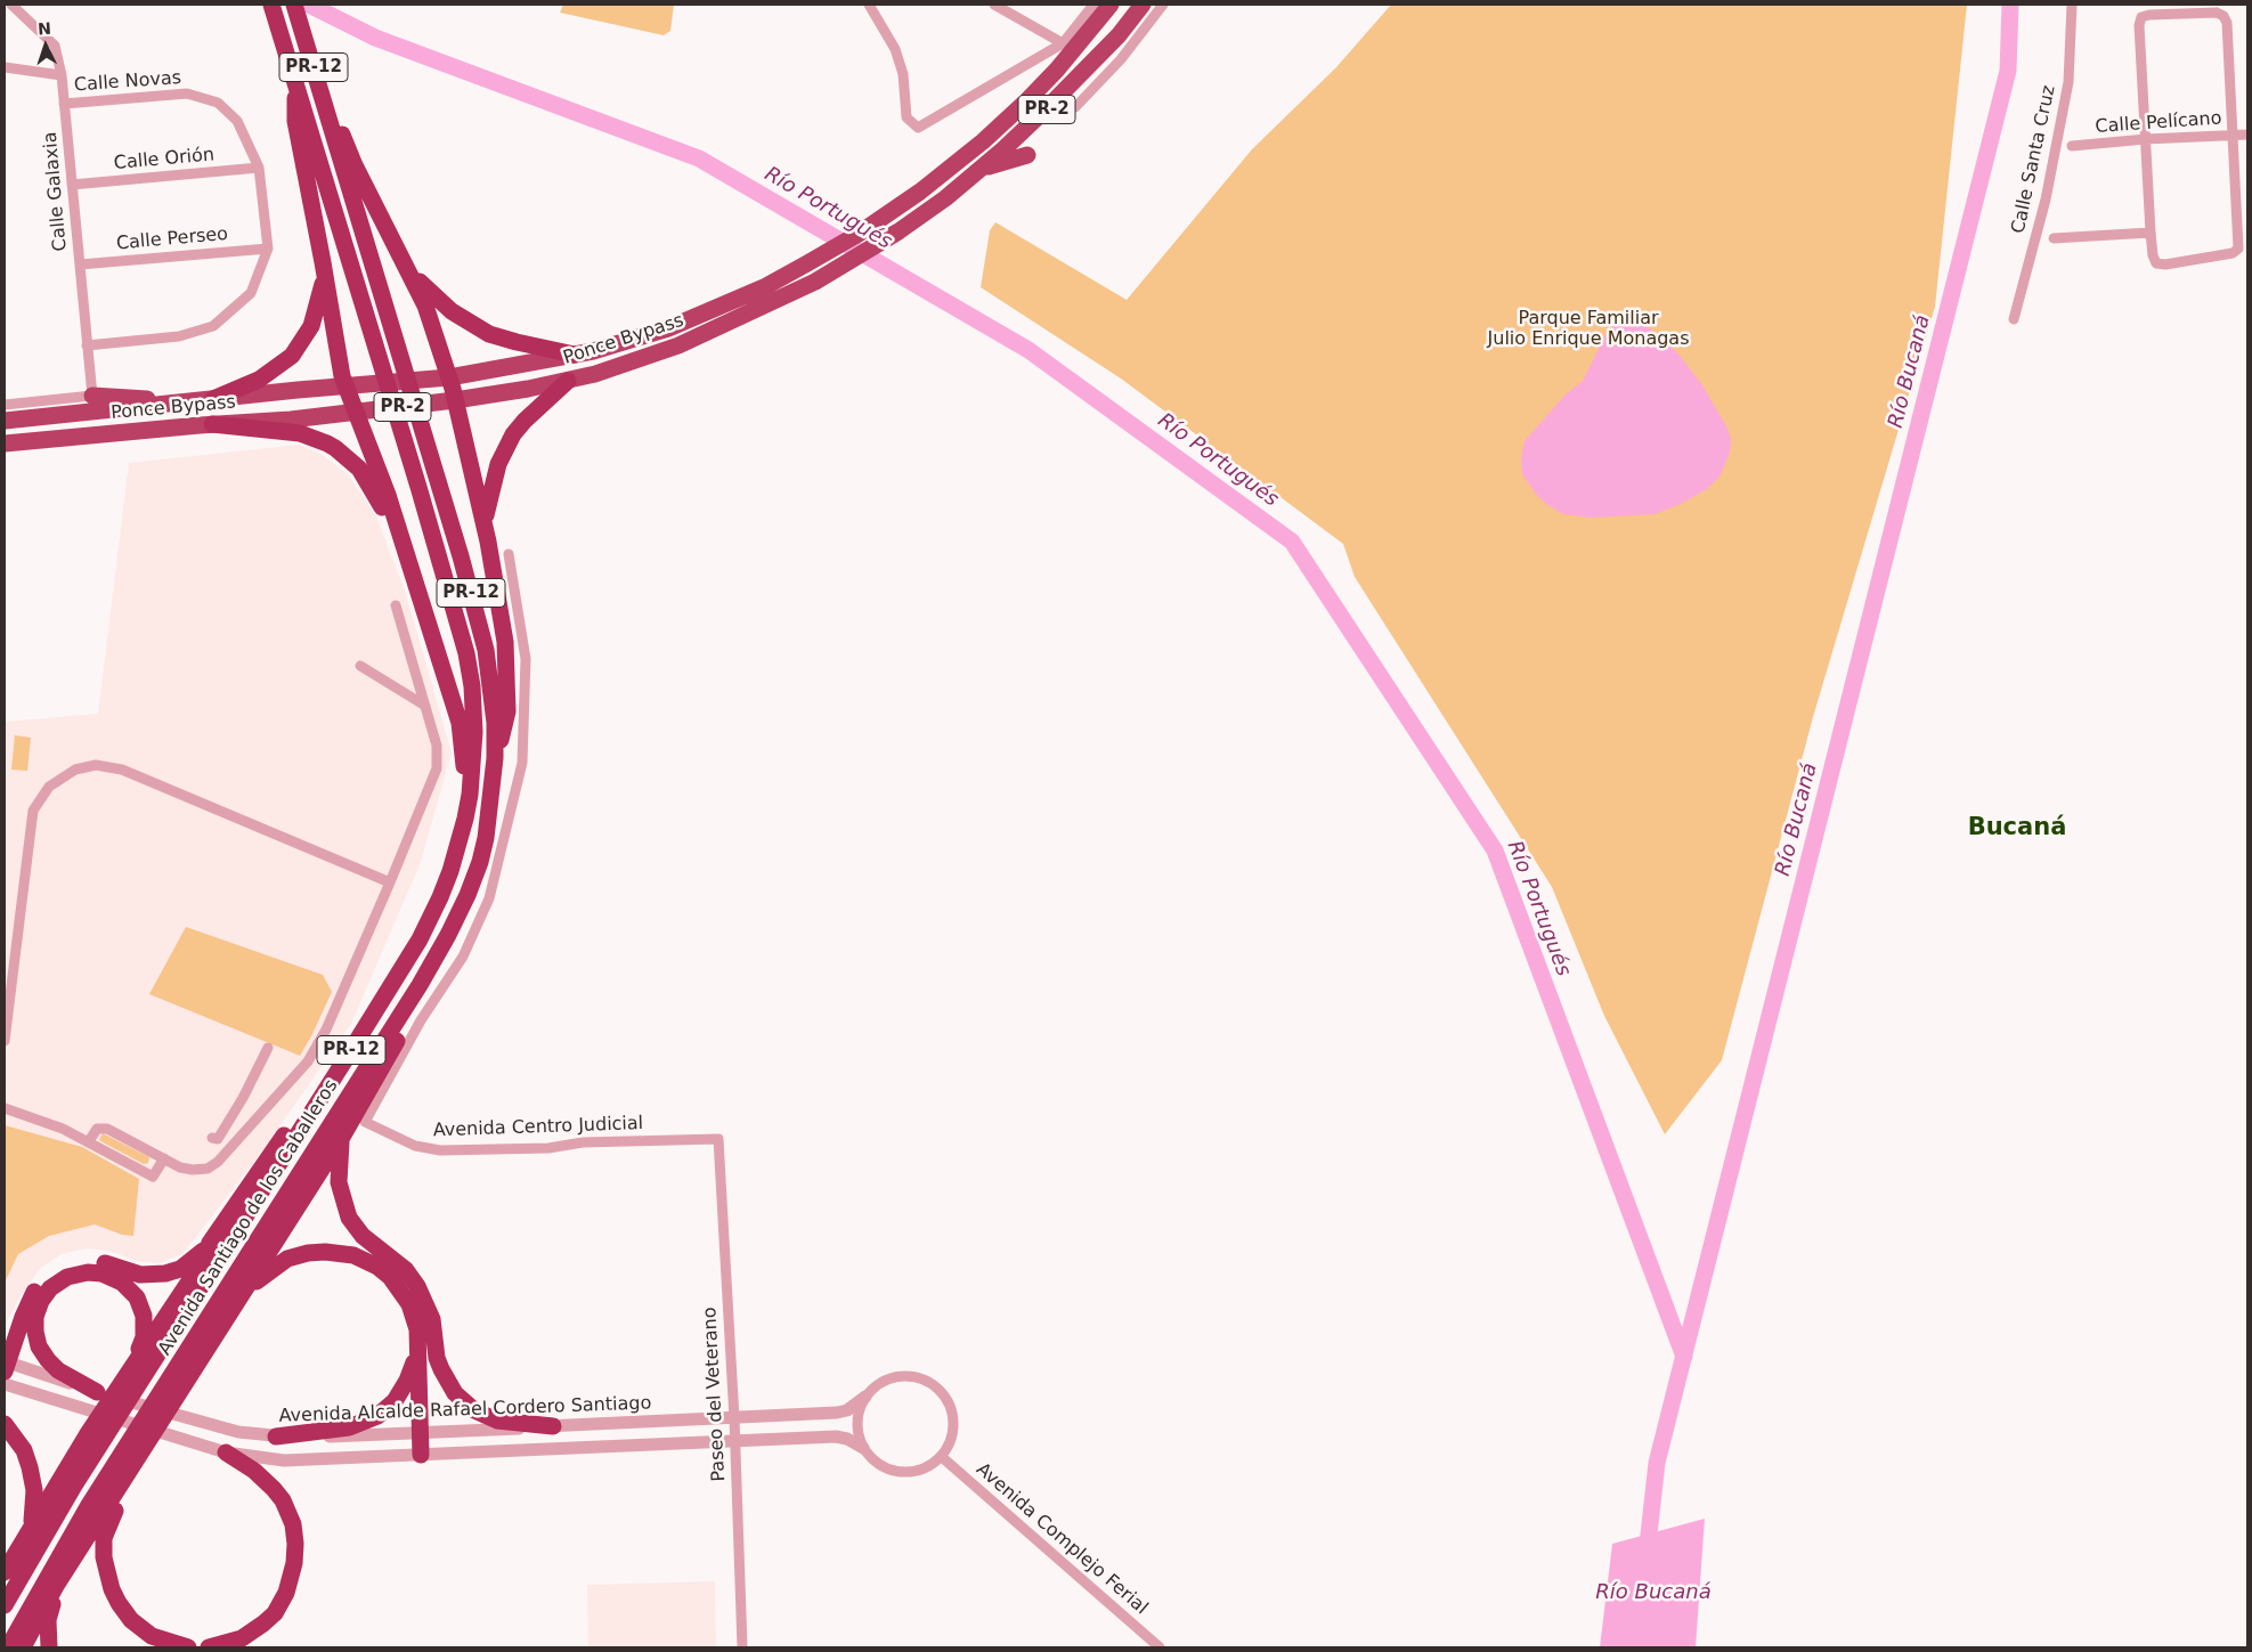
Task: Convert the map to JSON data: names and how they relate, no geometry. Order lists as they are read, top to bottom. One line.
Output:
{"streets":{"highway":["PR-12","PR-2","Ponce Bypass","Avenida Santiago de los Caballeros"],"street":["Calle Novas","Calle Pelícano","Calle Orión","Calle Santa Cruz","Calle Galaxia","Calle Perseo","Avenida Centro Judicial","Paseo del Veterano","Avenida Alcalde Rafael Cordero Santiago","Avenida Complejo Ferial"]},"crossings":[["PR-12","Avenida Santiago de los Caballeros"],["Calle Novas","Calle Orión"],["Calle Novas","Calle Galaxia"],["Calle Novas","Calle Perseo"],["Calle Orión","Calle Galaxia"],["Calle Galaxia","Calle Perseo"],["Avenida Centro Judicial","Paseo del Veterano"],["Paseo del Veterano","Avenida Alcalde Rafael Cordero Santiago"],["Avenida Alcalde Rafael Cordero Santiago","Avenida Complejo Ferial"]],"districts":["Bucaná"],"water":["Río Portugués","Río Bucaná"],"parks":["Parque Familiar Julio Enrique Monagas"],"north":"top"}
